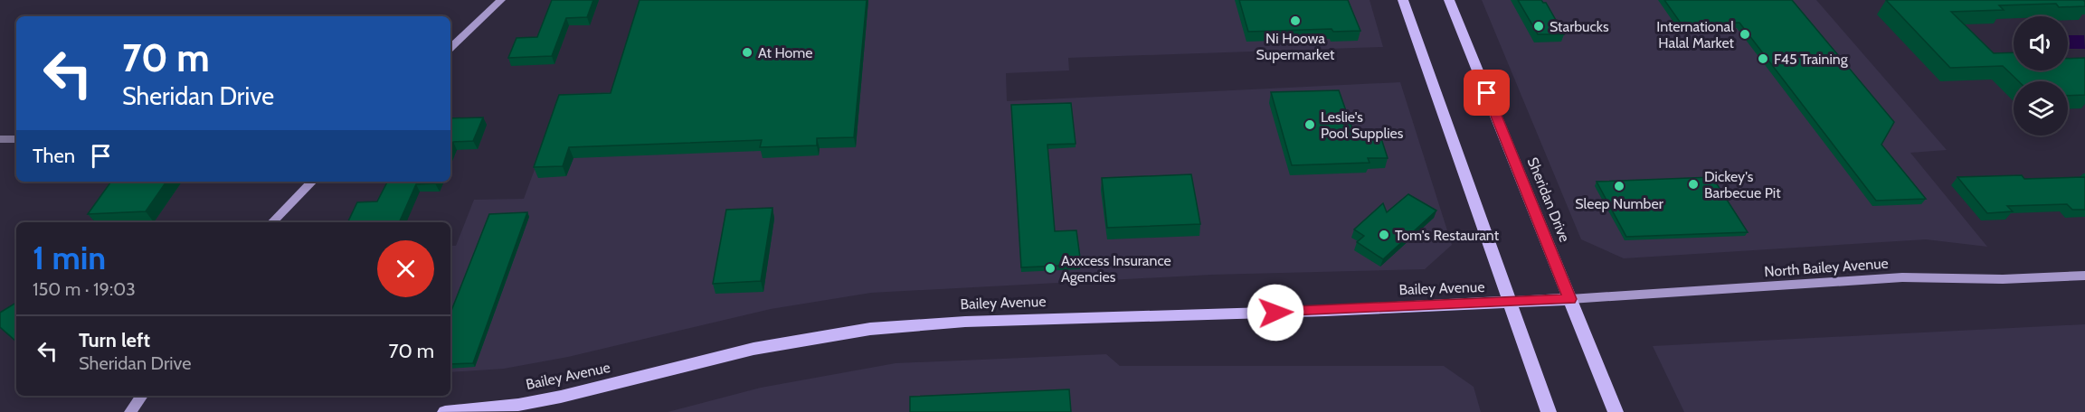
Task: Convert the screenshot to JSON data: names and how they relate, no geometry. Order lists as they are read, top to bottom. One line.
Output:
{"streets":{"main road":["Sheridan Drive","Bailey Avenue"],"street":["North Bailey Avenue"]},"crossings":[["Sheridan Drive","North Bailey Avenue"],["Sheridan Drive","Bailey Avenue"],["North Bailey Avenue","Bailey Avenue"]],"places":["Ni Hoowa Supermarket","Starbucks","International Halal Market","At Home","F45 Training","Leslie's Pool Supplies","Dickey's Barbecue Pit","Sleep Number","Tom's Restaurant","Axxcess Insurance Agencies"],"page":{"turn":["70 m","Sheridan Drive"],"then":"Then","heading":["1 min","150 m · 19:03"],"list":[{"name":"Turn left","note":"Sheridan Drive","value":"70 m"}]}}
